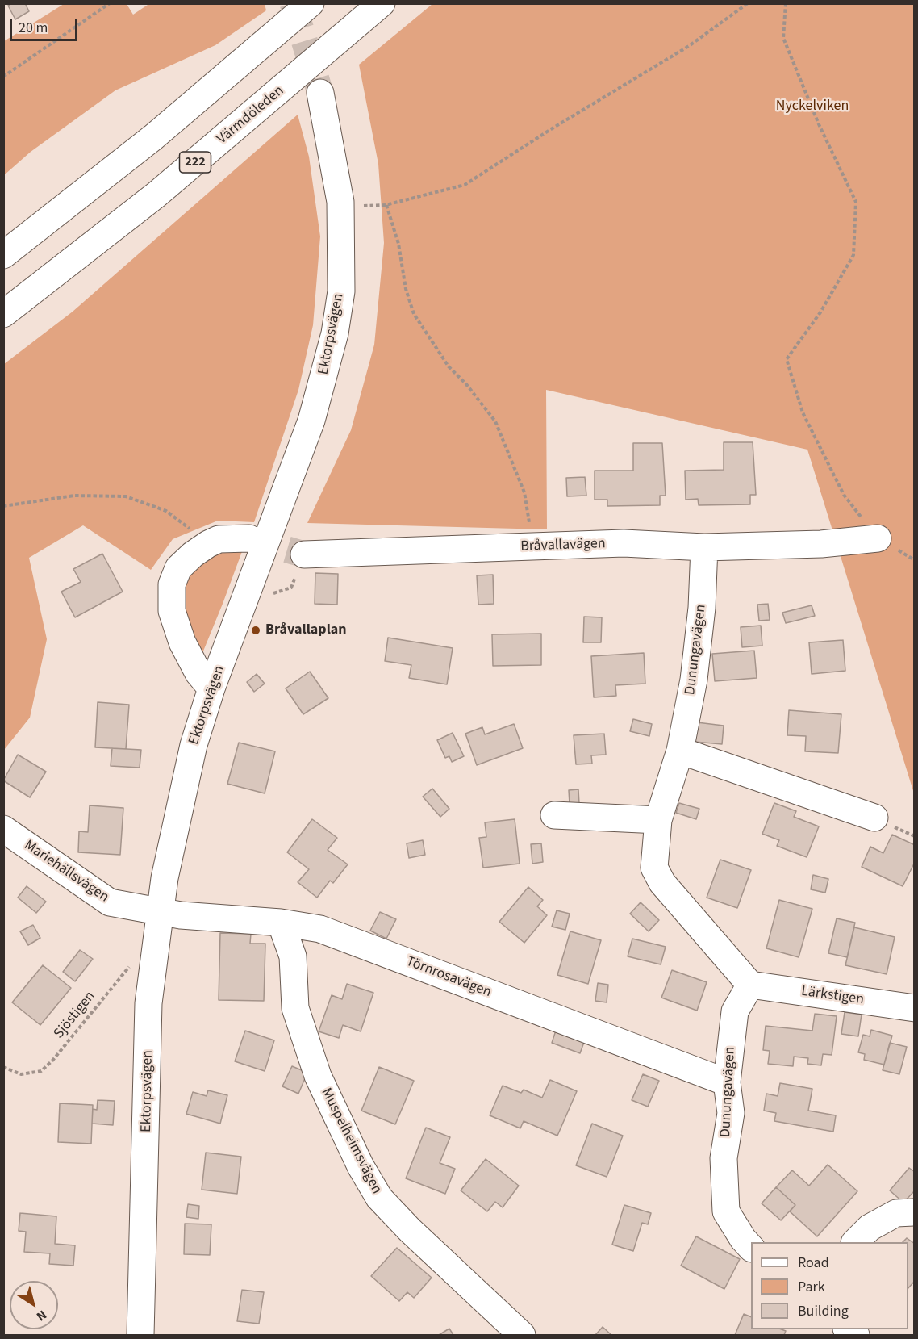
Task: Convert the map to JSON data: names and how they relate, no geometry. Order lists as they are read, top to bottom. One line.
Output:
{"streets":{"main road":["Värmdöleden","222","Ektorpsvägen","Bråvallavägen","Dunungavägen","Mariehällsvägen","Törnrosavägen","Lärkstigen","Muspelheimsvägen"],"path":["Sjöstigen"]},"crossings":[["Ektorpsvägen","Mariehällsvägen"],["Ektorpsvägen","Törnrosavägen"],["Ektorpsvägen","Sjöstigen"],["Bråvallavägen","Dunungavägen"],["Dunungavägen","Törnrosavägen"],["Dunungavägen","Lärkstigen"],["Mariehällsvägen","Törnrosavägen"],["Törnrosavägen","Muspelheimsvägen"]],"parks":["Nyckelviken"],"places":["Bråvallaplan"],"legend":["Road","Park","Building"],"scale_bar":"20 m","north":"bottom right"}
